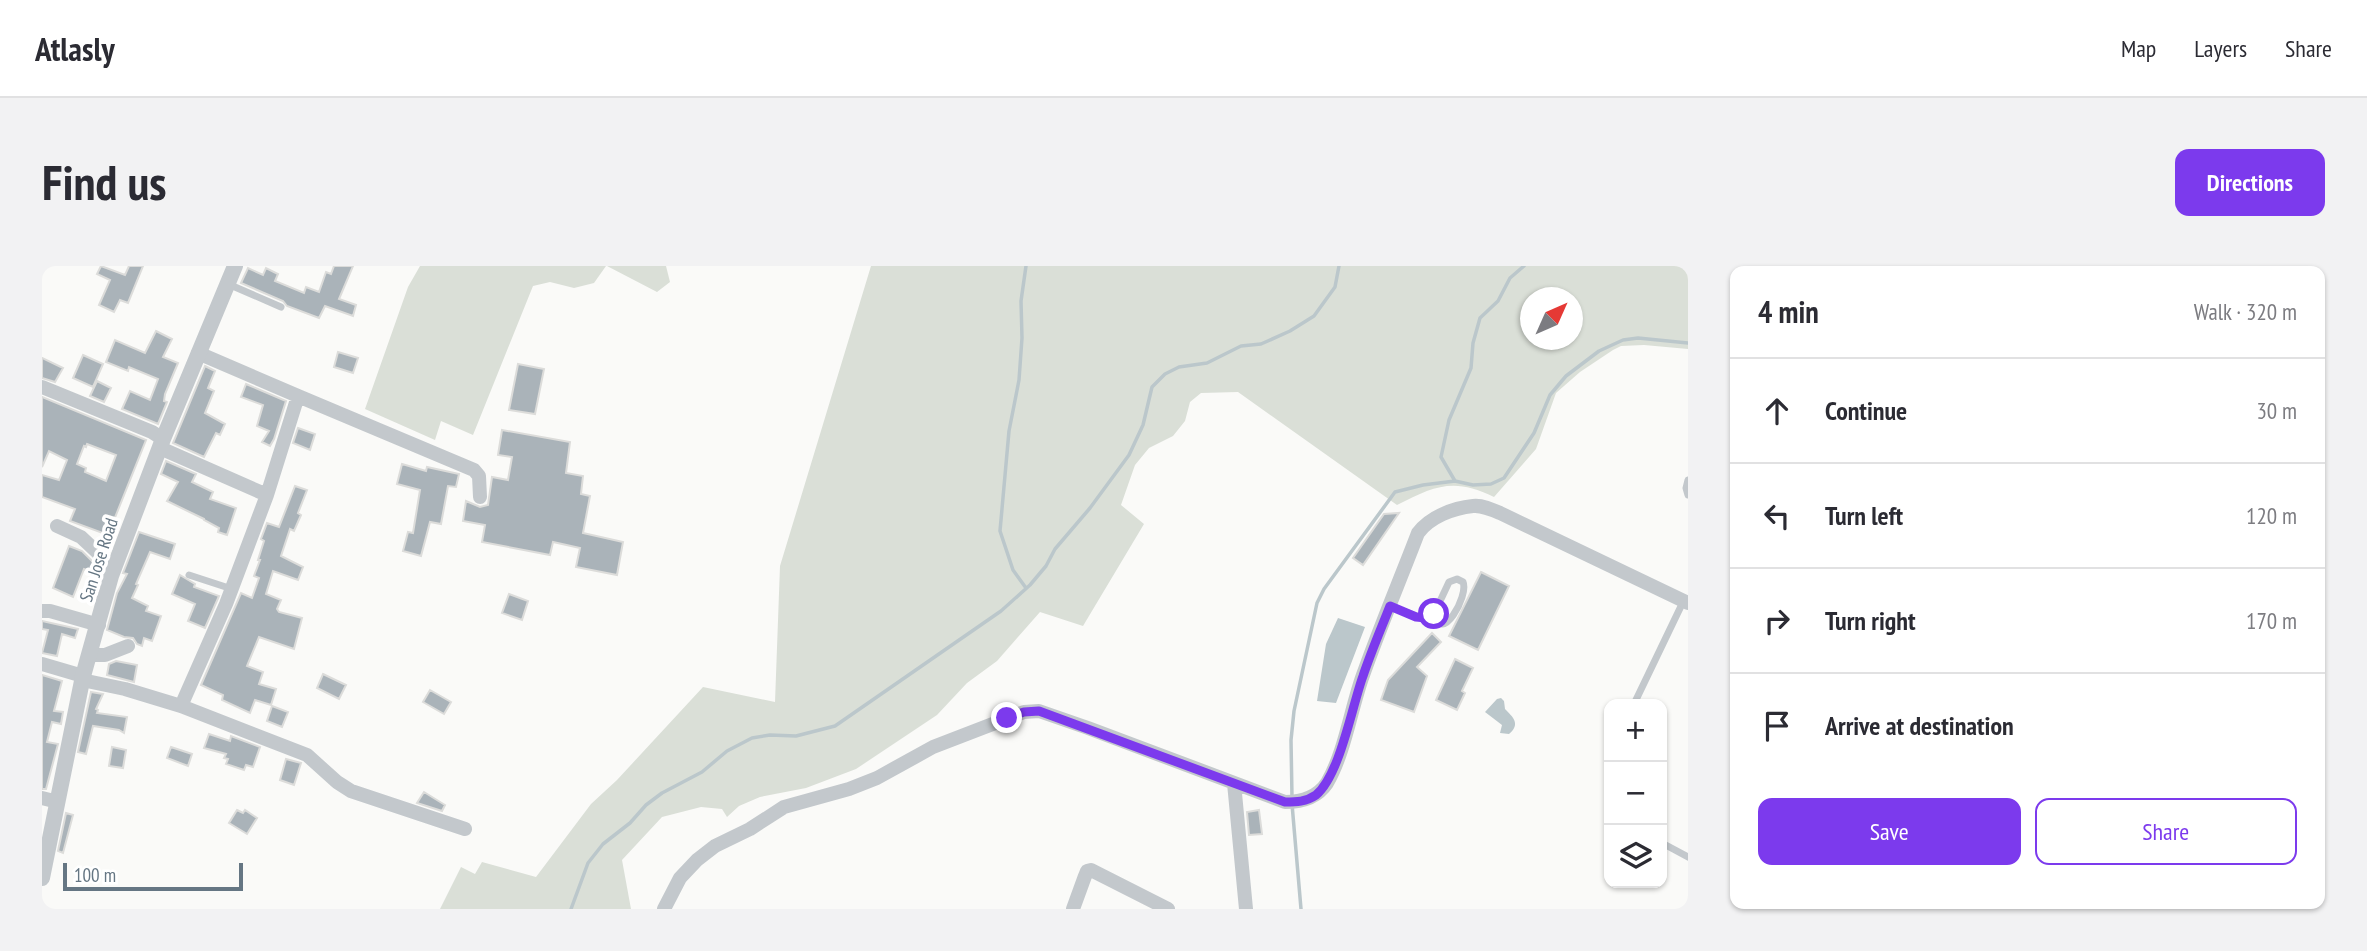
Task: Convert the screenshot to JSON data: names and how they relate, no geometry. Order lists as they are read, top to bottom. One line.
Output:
{"streets":{"street":["San Jose Road"]},"scale_bar":"100 m","north":"top right","page":{"header":"Atlasly","nav":["Map","Layers","Share"],"buttons":["Directions",["Save","Share"]],"title":"Find us","heading":["4 min","Walk · 320 m"],"list":[["Continue","30 m"],["Turn left","120 m"],["Turn right","170 m"],"Arrive at destination"],"map_buttons":["+","−"],"scale":"100 m"}}
